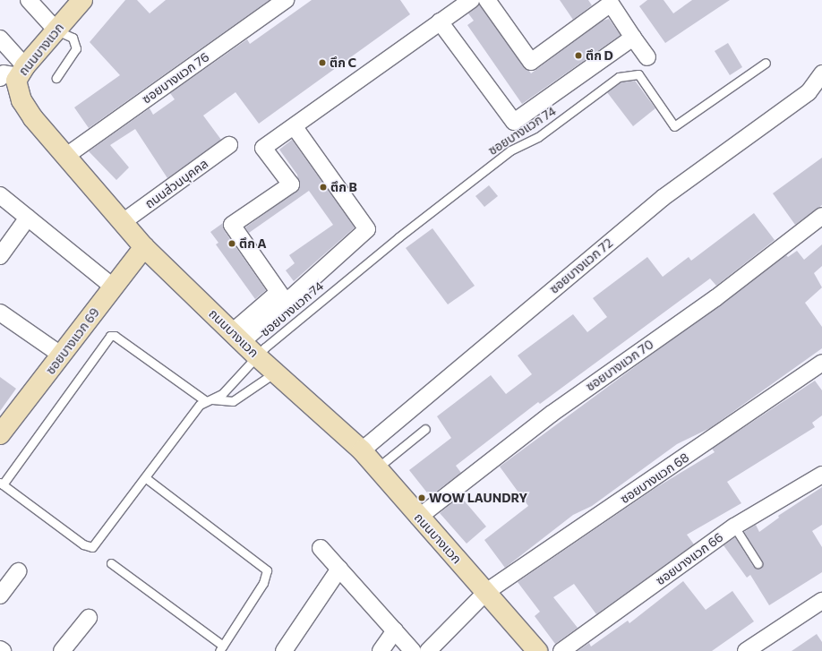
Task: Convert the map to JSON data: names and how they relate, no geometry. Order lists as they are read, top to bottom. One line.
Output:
{"streets":{"main road":["ถนนบางแวก","ซอยบางแวก 69"],"street":["ซอยบางแวก 76","ถนนส่วนบุคคล","ซอยบางแวก 72","ซอยบางแวก 70","ซอยบางแวก 68","ซอยบางแวก 66"],"lane":["ซอยบางแวก 74"]},"crossings":[["ถนนบางแวก","ซอยบางแวก 76"],["ถนนบางแวก","ซอยบางแวก 74"],["ถนนบางแวก","ถนนส่วนบุคคล"],["ถนนบางแวก","ซอยบางแวก 72"],["ถนนบางแวก","ซอยบางแวก 69"],["ถนนบางแวก","ซอยบางแวก 70"],["ถนนบางแวก","ซอยบางแวก 68"]],"places":["ตึก D","ตึก C","ตึก B","ตึก A","WOW LAUNDRY"]}
